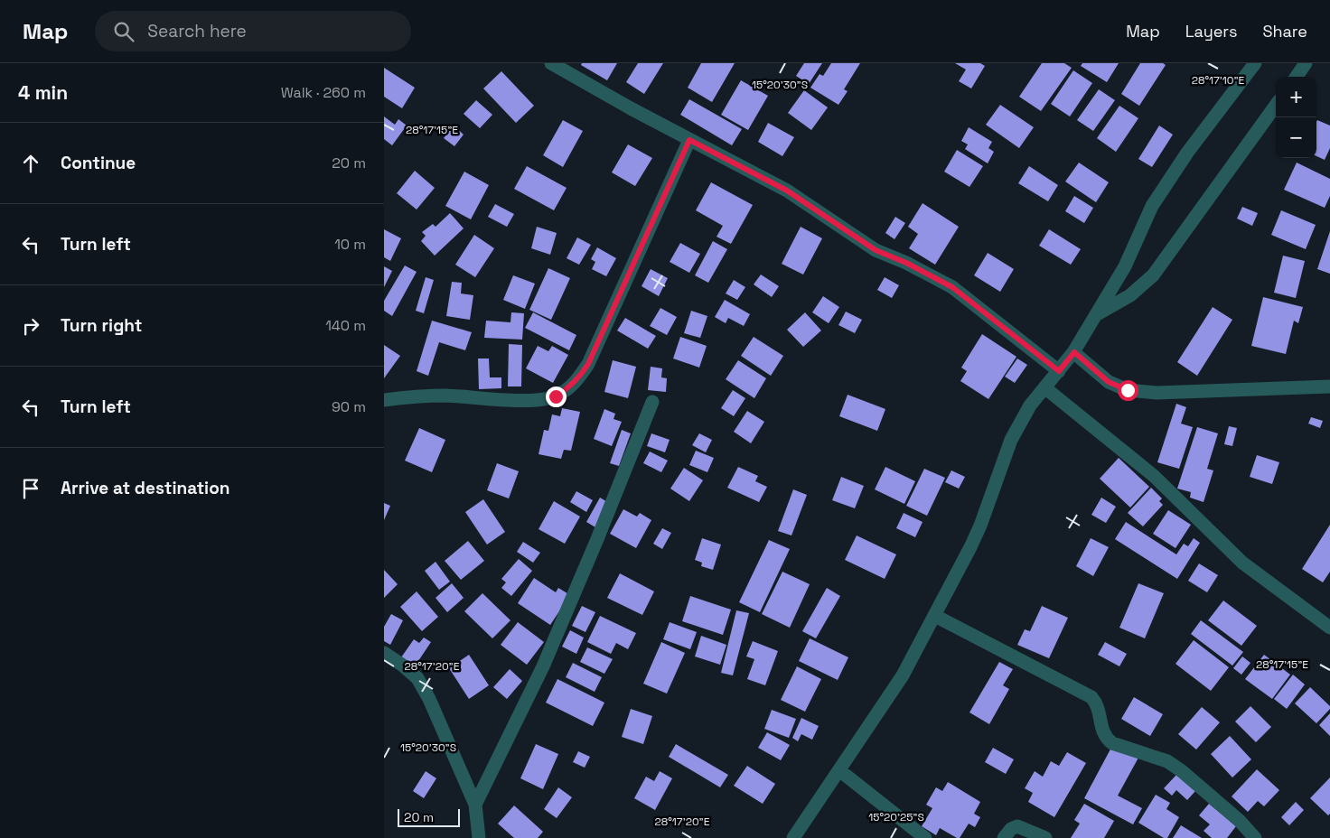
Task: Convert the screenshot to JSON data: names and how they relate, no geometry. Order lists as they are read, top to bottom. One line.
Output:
{"scale_bar":"20 m","page":{"header":"Map","search":"Search here","nav":["Map","Layers","Share"],"heading":["4 min","Walk · 260 m"],"map_buttons":["+","−"],"list":[["Continue","20 m"],["Turn left","10 m"],["Turn right","140 m"],["Turn left","90 m"],"Arrive at destination"],"scale":"20 m"},"coordinates":["28°17'10\"E","15°20'30\"S","28°17'15\"E","28°17'20\"E","15°20'25\"S"]}
